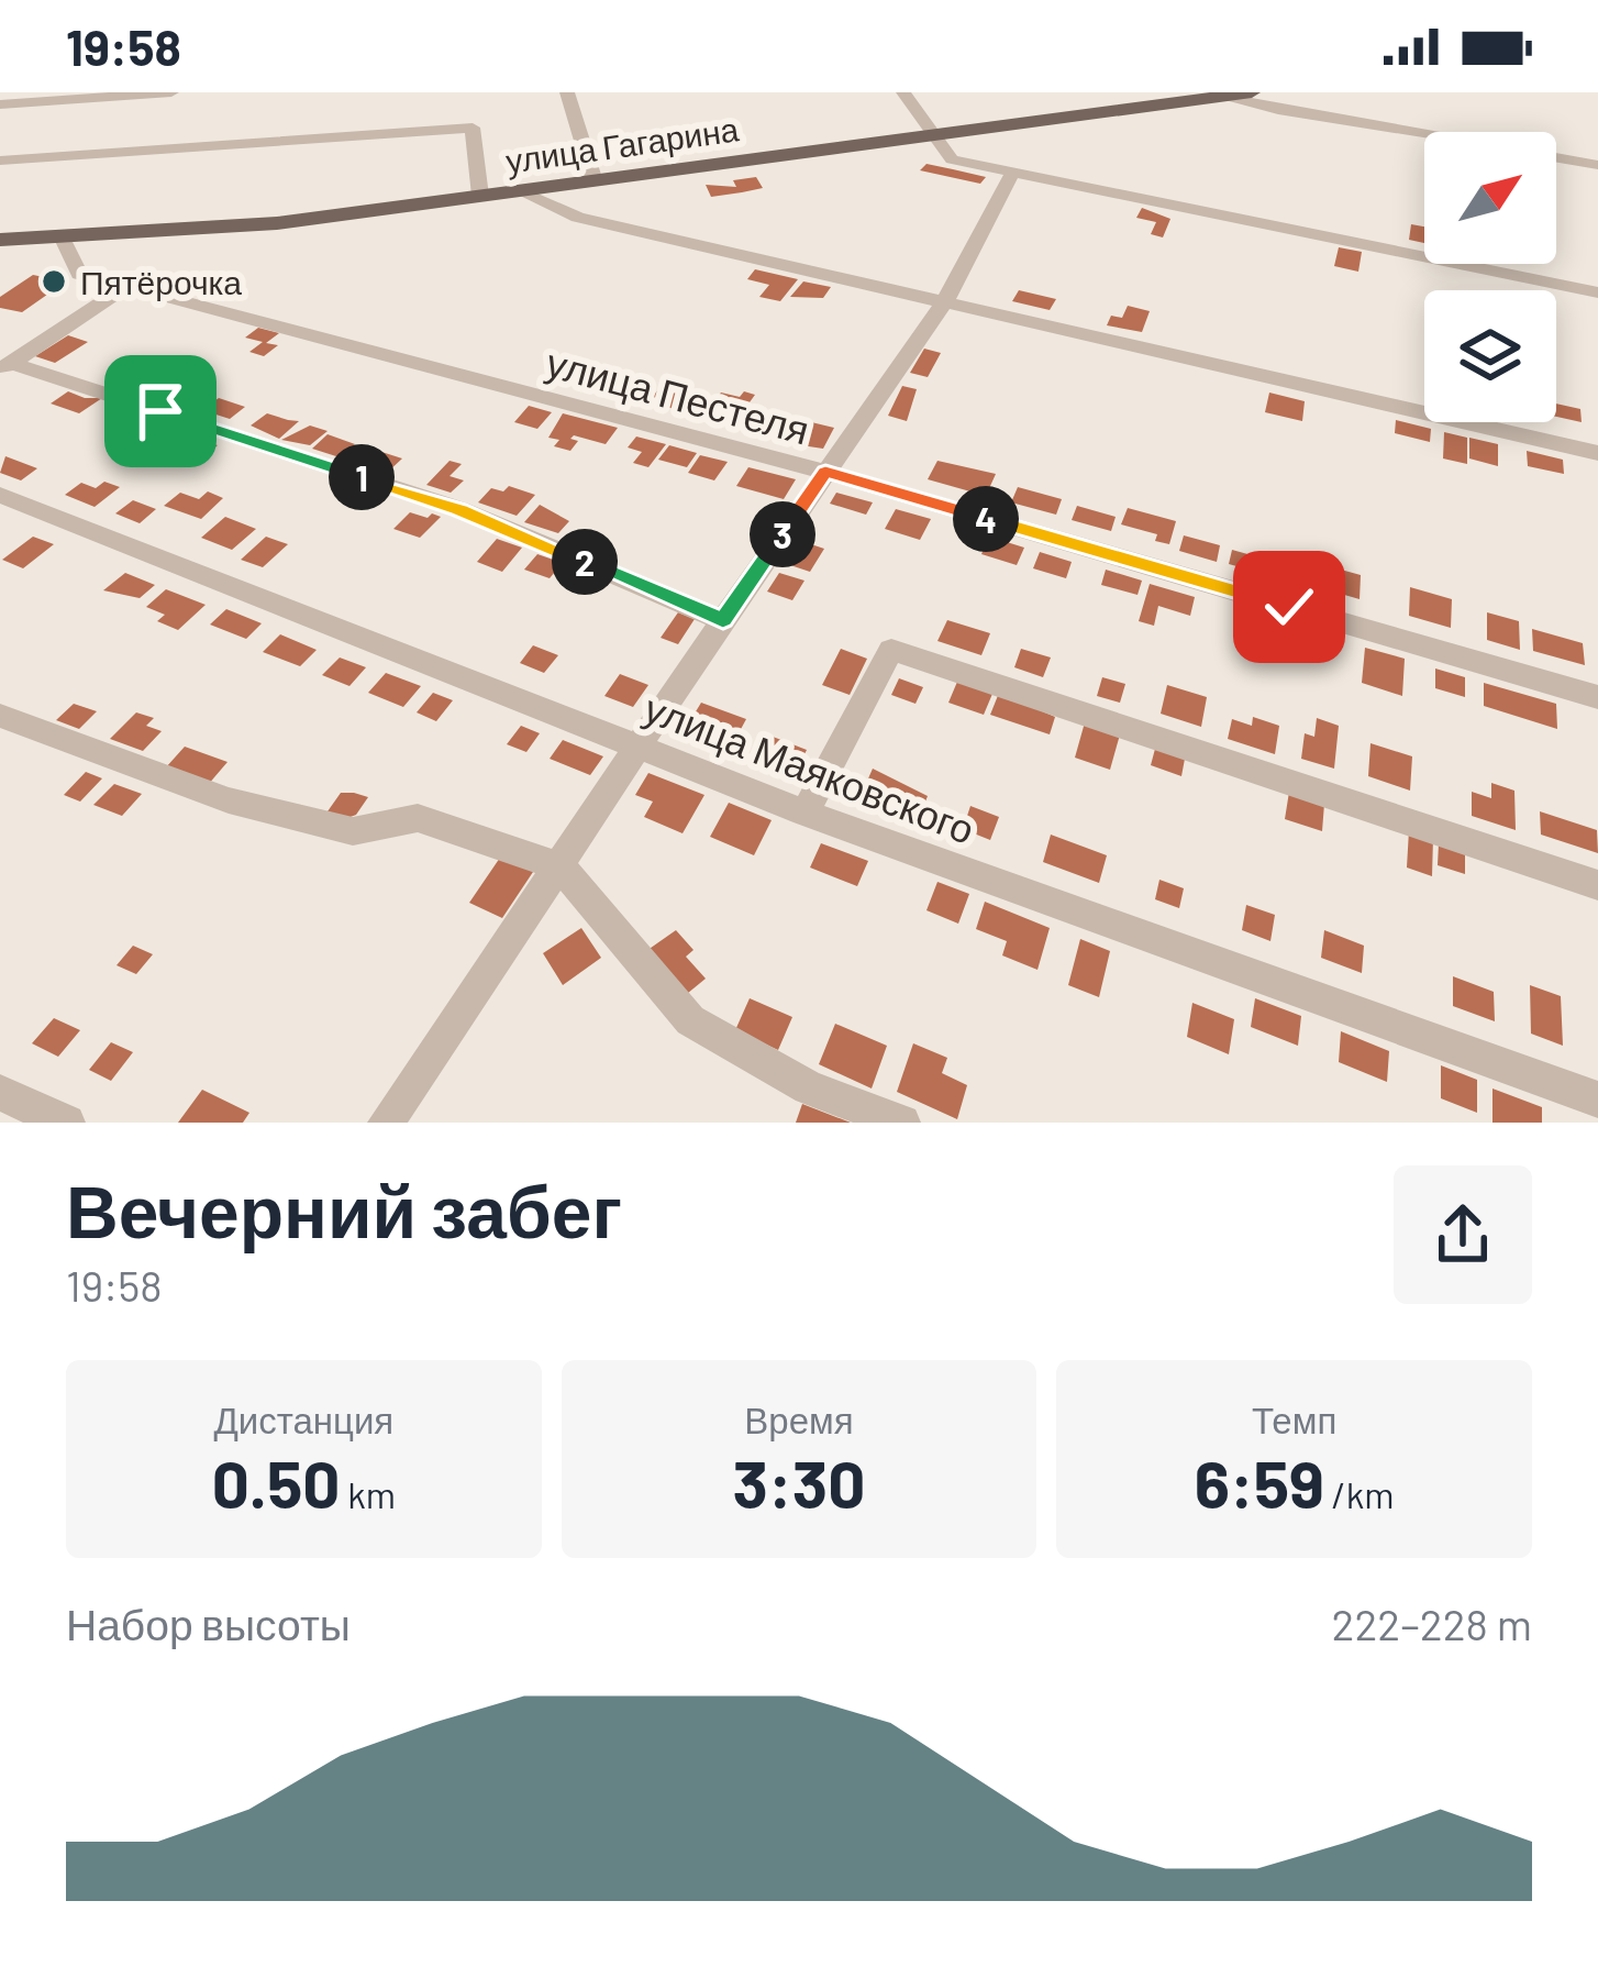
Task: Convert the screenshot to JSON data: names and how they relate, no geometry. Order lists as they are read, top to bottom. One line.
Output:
{"streets":{"main road":["улица Гагарина"],"street":["улица Пестеля","улица Маяковского"]},"crossings":[["улица Гагарина","улица Пестеля"]],"places":["Пятёрочка"],"north":"top right","page":{"status":"19:58","pins":["1","4","3","2"],"heading":["Вечерний забег","19:58"],"stats":[["Дистанция","0.50 km"],["Время","3:30"],["Темп","6:59 /km"]],"chart":["Набор высоты","222–228 m"]}}
